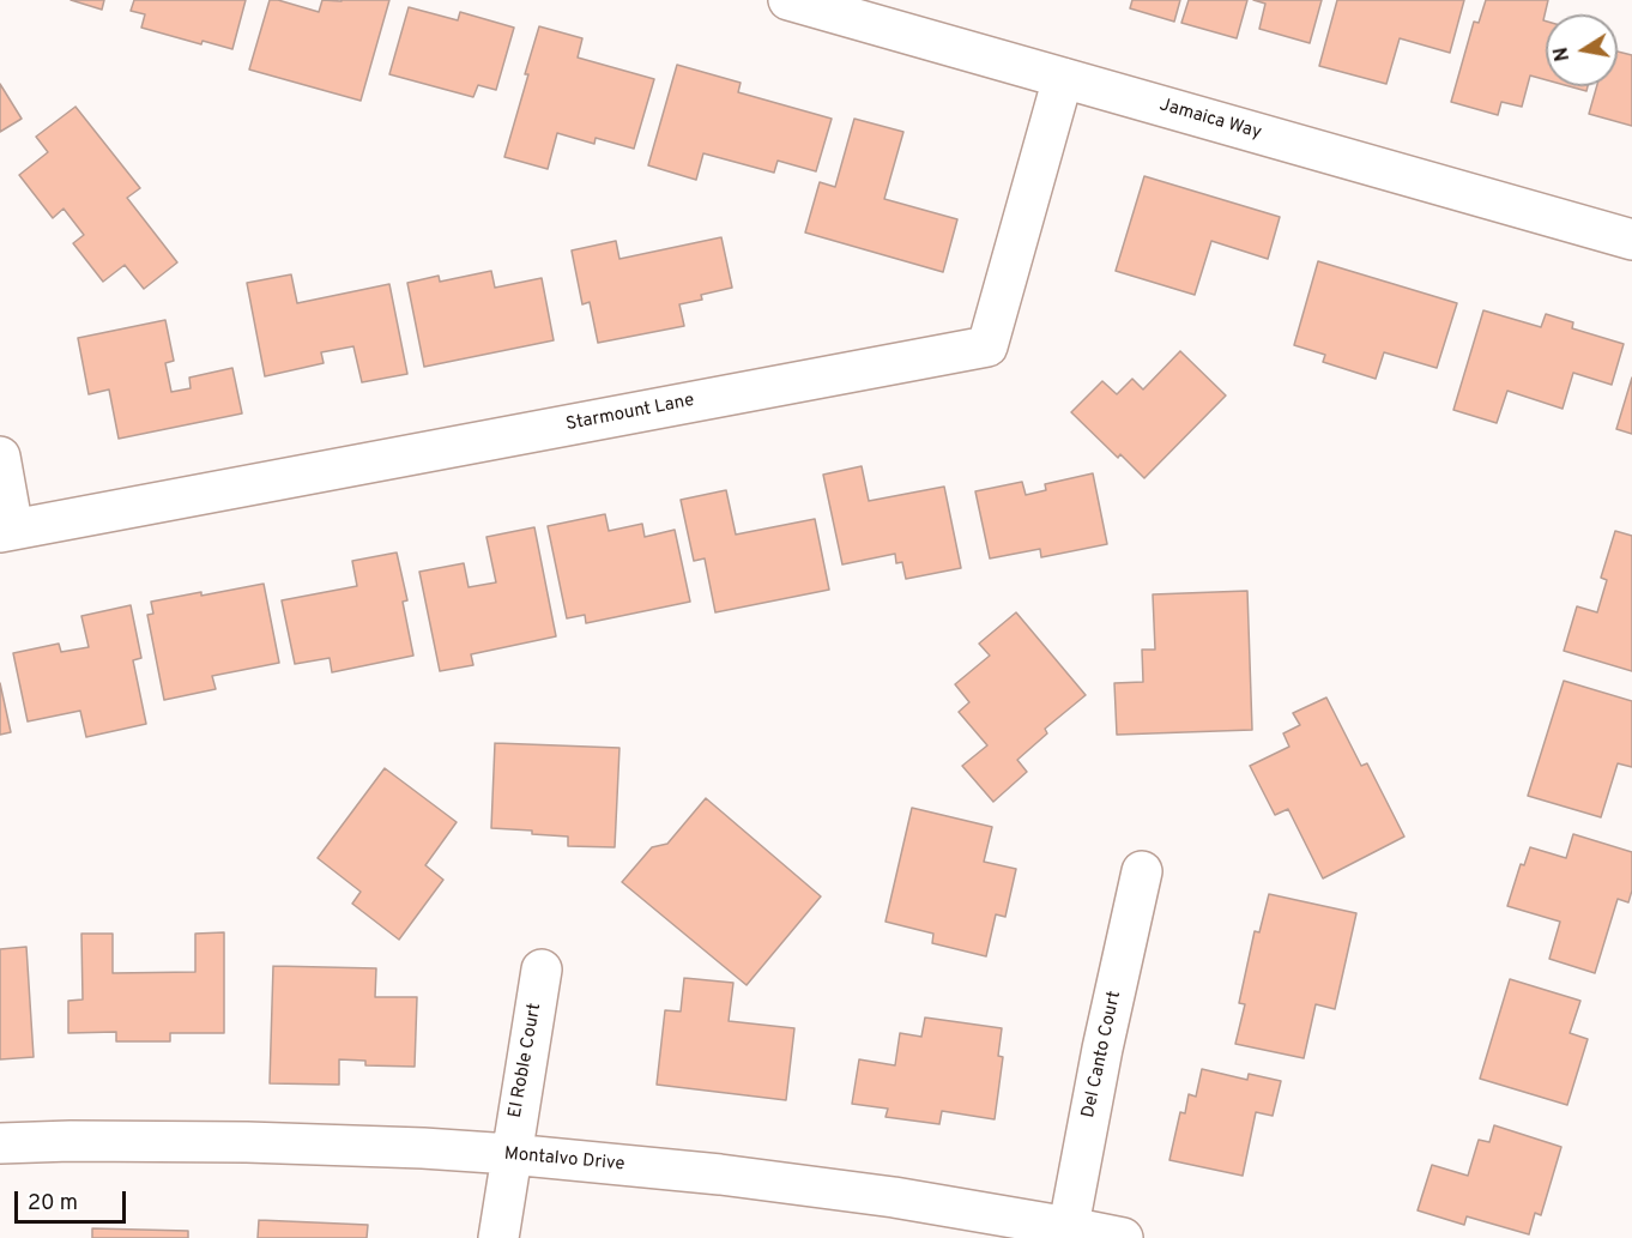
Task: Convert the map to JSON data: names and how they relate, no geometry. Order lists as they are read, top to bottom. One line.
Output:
{"streets":{"street":["Jamaica Way","Starmount Lane","Del Canto Court","El Roble Court","Montalvo Drive"]},"crossings":[["Jamaica Way","Starmount Lane"],["Del Canto Court","Montalvo Drive"],["El Roble Court","Montalvo Drive"]],"scale_bar":"20 m","north":"left"}
